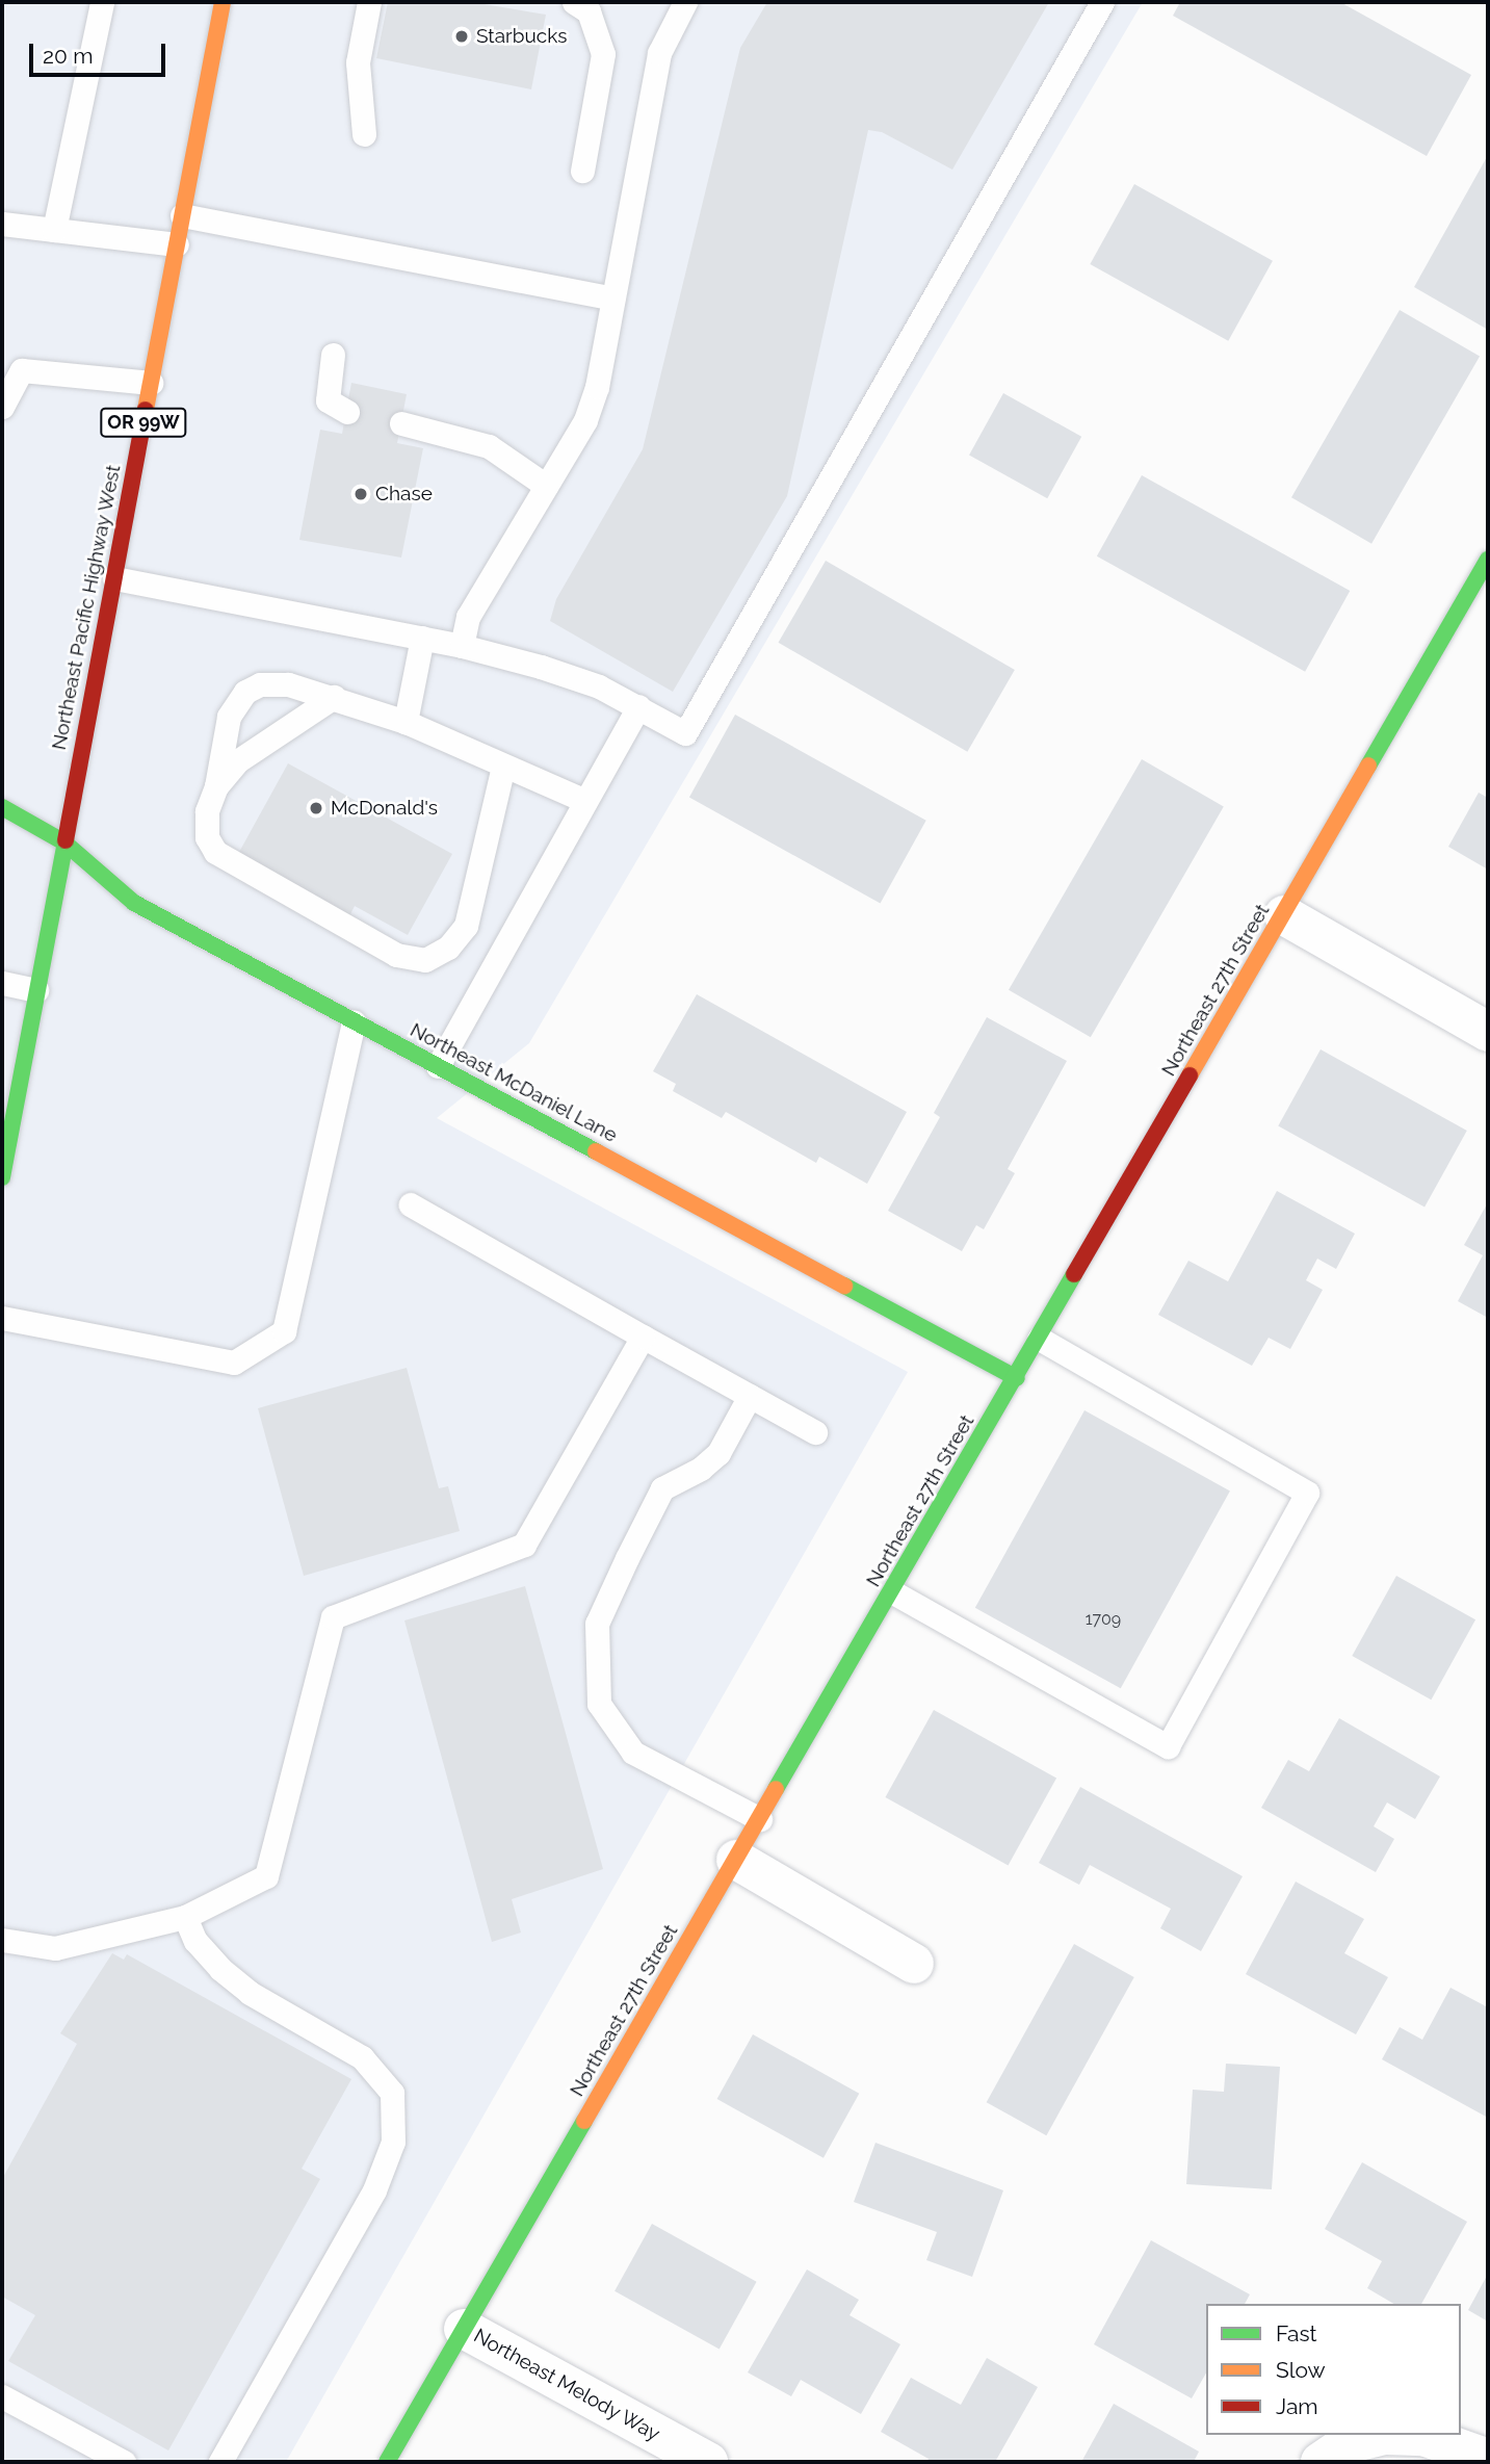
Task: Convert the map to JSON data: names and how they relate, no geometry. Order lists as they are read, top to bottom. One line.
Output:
{"streets":{"main road":["OR 99W","Northeast Pacific Highway West","Northeast 27th Street","Northeast McDaniel Lane"],"street":["Northeast Melody Way"]},"crossings":[["Northeast Pacific Highway West","Northeast McDaniel Lane"],["Northeast 27th Street","Northeast McDaniel Lane"],["Northeast 27th Street","Northeast Melody Way"]],"places":["Starbucks","Chase","McDonald's"],"house_numbers":["1709"],"legend":["Fast","Slow","Jam"],"scale_bar":"20 m"}
